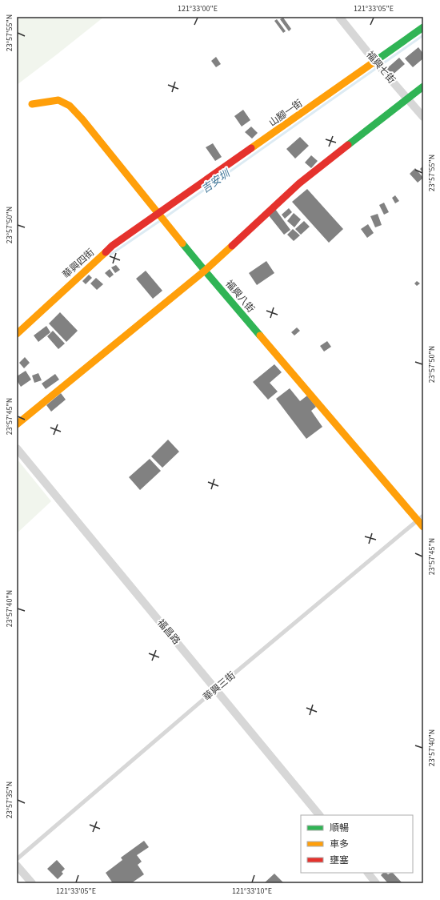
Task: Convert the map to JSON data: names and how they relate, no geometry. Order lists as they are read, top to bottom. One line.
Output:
{"streets":{"street":["福興七街","山腳一街","華興四街","福興八街","福昌路"],"lane":["華興三街"]},"crossings":[["福興七街","山腳一街"],["山腳一街","華興四街"],["山腳一街","福興八街"],["華興四街","福興八街"],["福興八街","華興三街"],["福昌路","華興三街"]],"water":["吉安圳"],"legend":["順暢","車多","壅塞"],"coordinates":["121°33'00\"E","121°33'05\"E","23°57'55\"N","23°57'50\"N","23°57'45\"N","23°57'40\"N","23°57'35\"N","121°33'10\"E"]}
